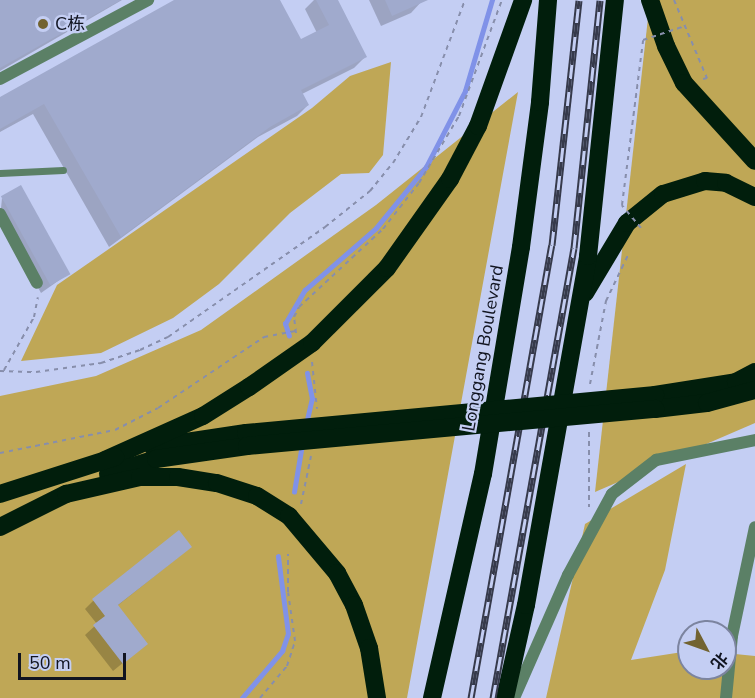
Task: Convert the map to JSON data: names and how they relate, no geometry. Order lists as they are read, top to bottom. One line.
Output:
{"streets":{"highway":["Longgang Boulevard"]},"places":["C栋"],"scale_bar":"50 m","north":"bottom right"}
